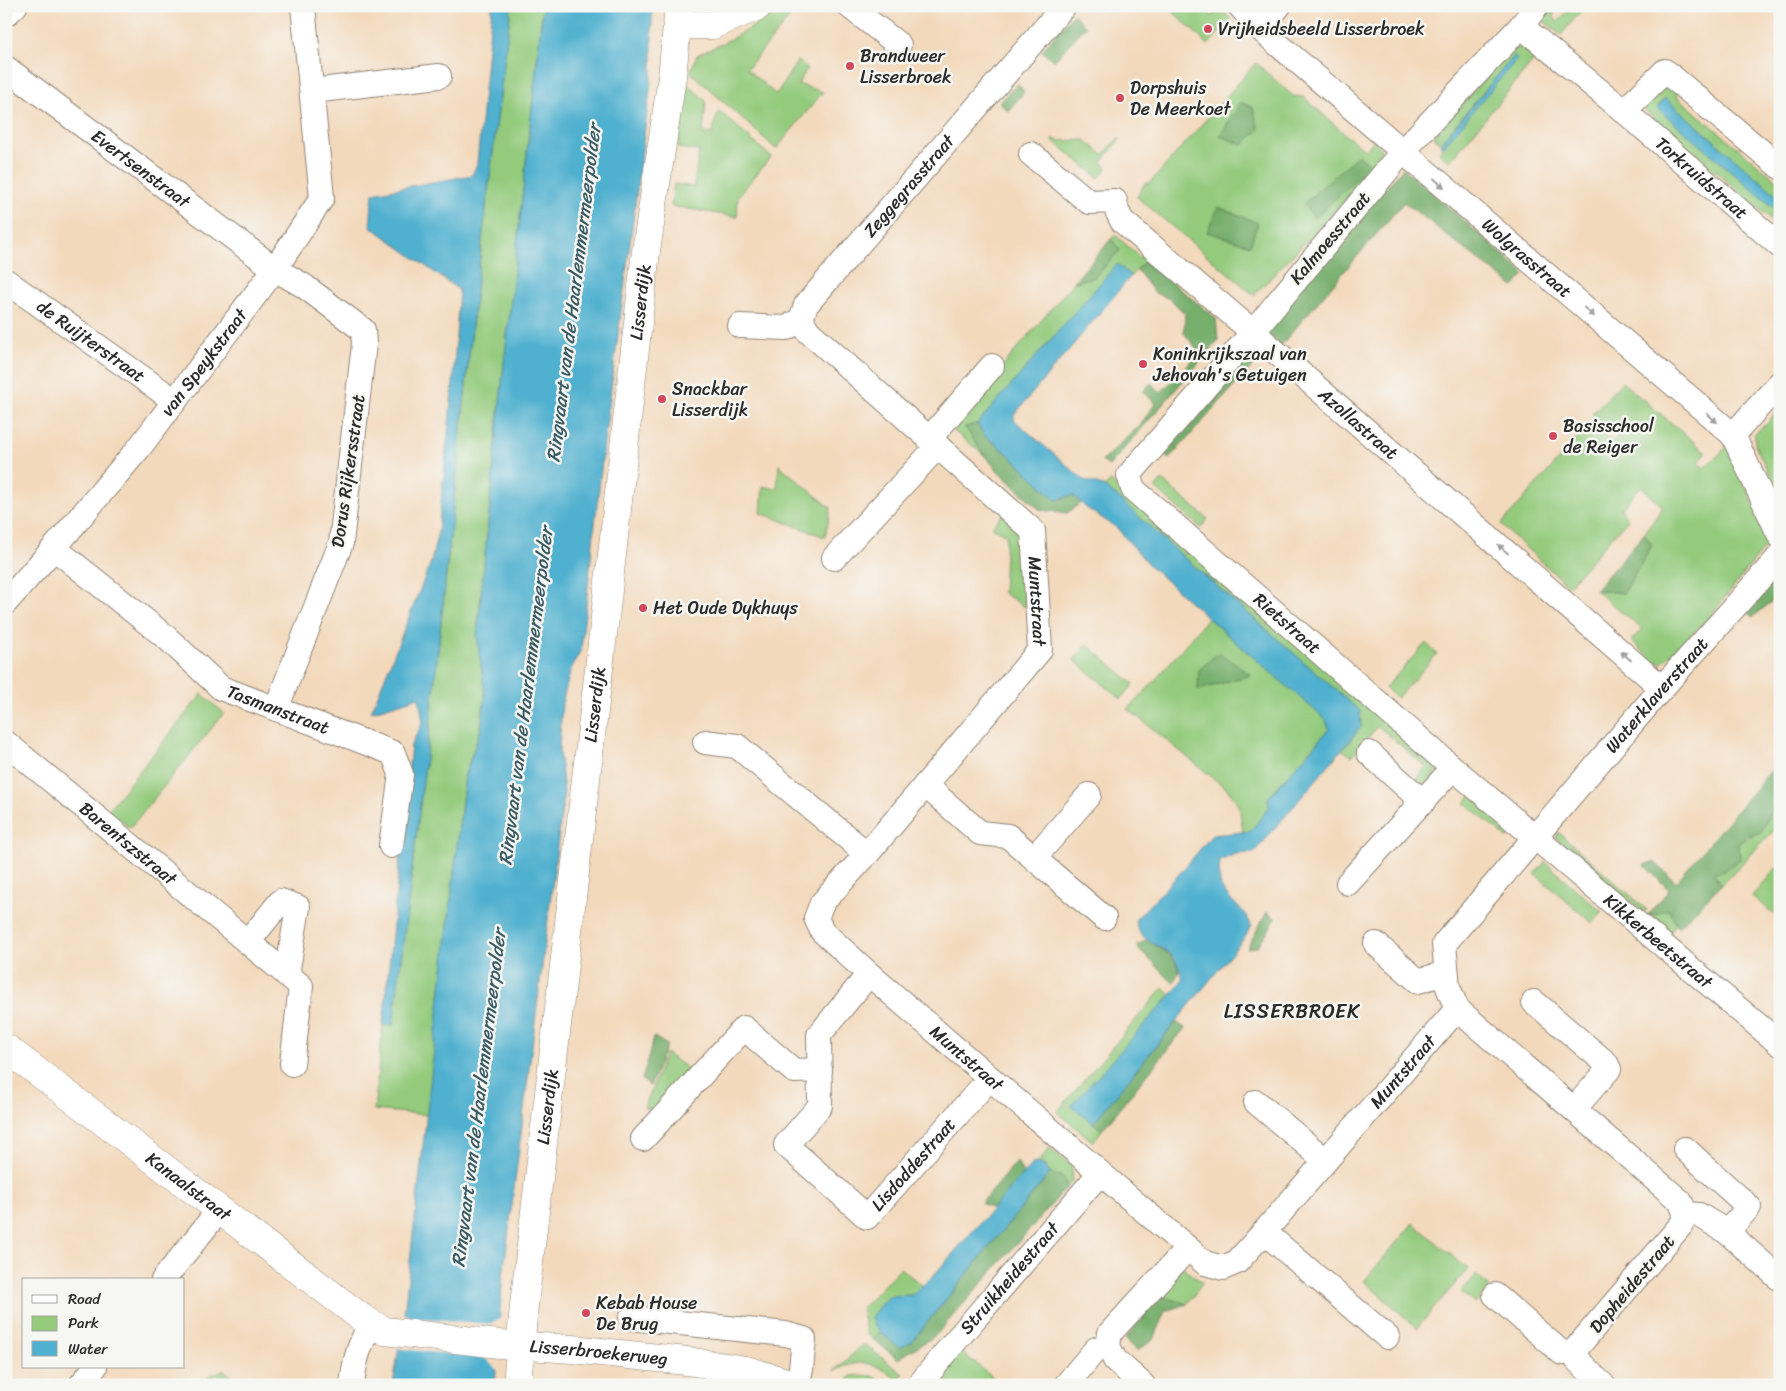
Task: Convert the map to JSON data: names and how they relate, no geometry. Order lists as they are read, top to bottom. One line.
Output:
{"streets":{"street":["Evertsenstraat","Torkruidstraat","Zeggegrasstraat","Kalmoesstraat","Wolgrasstraat","Lisserdijk","de Ruijterstraat","van Speykstraat","Azollastraat","Dorus Rijkersstraat","Muntstraat","Rietstraat","Waterklaverstraat","Tasmanstraat","Barentszstraat","Kikkerbeetstraat","Lisdoddestraat","Kanaalstraat","Struikheidestraat","Dopheidestraat","Lisserbroekerweg"]},"crossings":[["Evertsenstraat","van Speykstraat"],["Evertsenstraat","Dorus Rijkersstraat"],["Torkruidstraat","Kalmoesstraat"],["Zeggegrasstraat","Muntstraat"],["Kalmoesstraat","Wolgrasstraat"],["Kalmoesstraat","Azollastraat"],["Kalmoesstraat","Rietstraat"],["Lisserdijk","Lisserbroekerweg"],["de Ruijterstraat","van Speykstraat"],["van Speykstraat","Dorus Rijkersstraat"],["van Speykstraat","Tasmanstraat"],["Azollastraat","Waterklaverstraat"],["Dorus Rijkersstraat","Tasmanstraat"],["Muntstraat","Lisdoddestraat"],["Muntstraat","Struikheidestraat"],["Rietstraat","Waterklaverstraat"],["Rietstraat","Kikkerbeetstraat"],["Waterklaverstraat","Kikkerbeetstraat"],["Kanaalstraat","Lisserbroekerweg"]],"one_way":["Wolgrasstraat","Azollastraat"],"districts":["LISSERBROEK"],"water":["Ringvaart van de Haarlemmermeerpolder"],"places":["Vrijheidsbeeld Lisserbroek","Brandweer Lisserbroek","Dorpshuis De Meerkoet","Koninkrijkszaal van Jehovah's Getuigen","Snackbar Lisserdijk","Basisschool de Reiger","Het Oude Dykhuys","Kebab House De Brug"],"legend":["Road","Park","Water"]}
